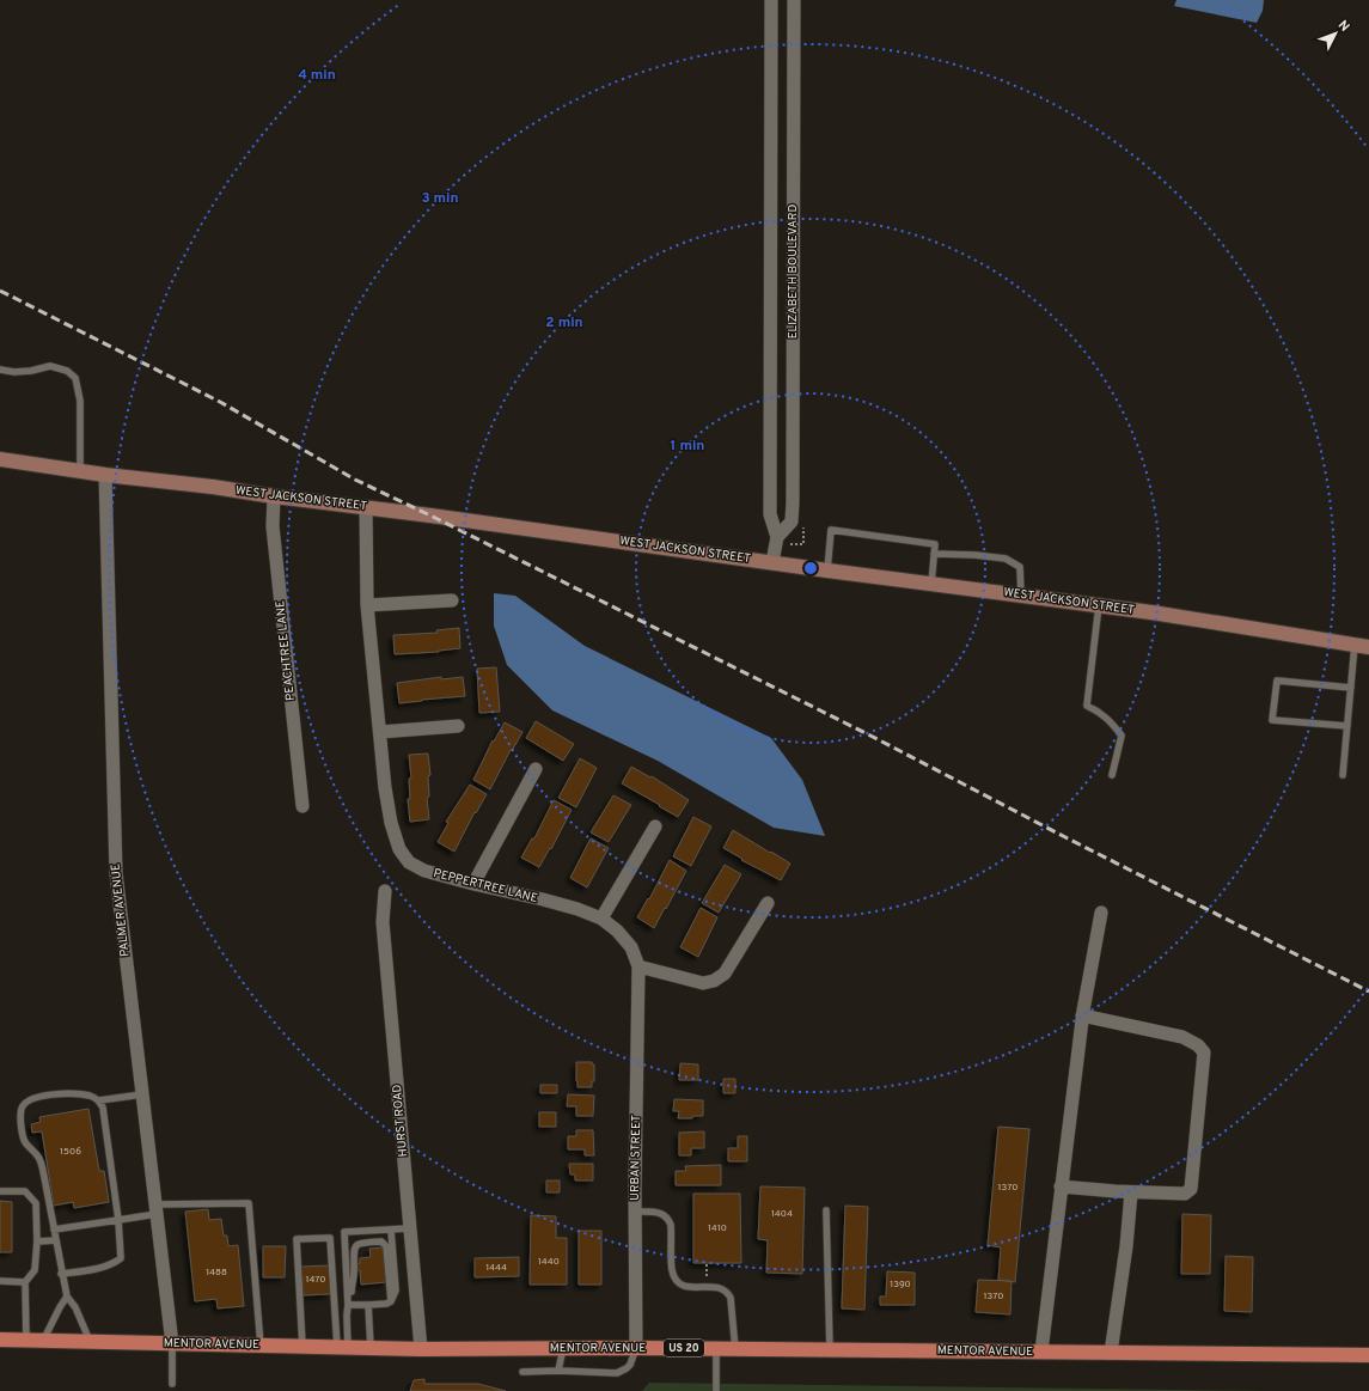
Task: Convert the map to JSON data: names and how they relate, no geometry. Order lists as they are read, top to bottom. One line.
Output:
{"streets":{"main road":["MENTOR AVENUE","US 20"],"street":["ELIZABETH BOULEVARD","WEST JACKSON STREET","PEACHTREE LANE","PEPPERTREE LANE","PALMER AVENUE","HURST ROAD","URBAN STREET"]},"crossings":[["ELIZABETH BOULEVARD","WEST JACKSON STREET"],["WEST JACKSON STREET","PEACHTREE LANE"],["WEST JACKSON STREET","PEPPERTREE LANE"],["WEST JACKSON STREET","PALMER AVENUE"],["PEPPERTREE LANE","URBAN STREET"],["PALMER AVENUE","MENTOR AVENUE"],["HURST ROAD","MENTOR AVENUE"],["URBAN STREET","MENTOR AVENUE"]],"house_numbers":["1506","1370","1404","1410","1440","1444","1488","1470","1390","1370"],"north":"top right","rings":["4 min","3 min","2 min","1 min"]}
